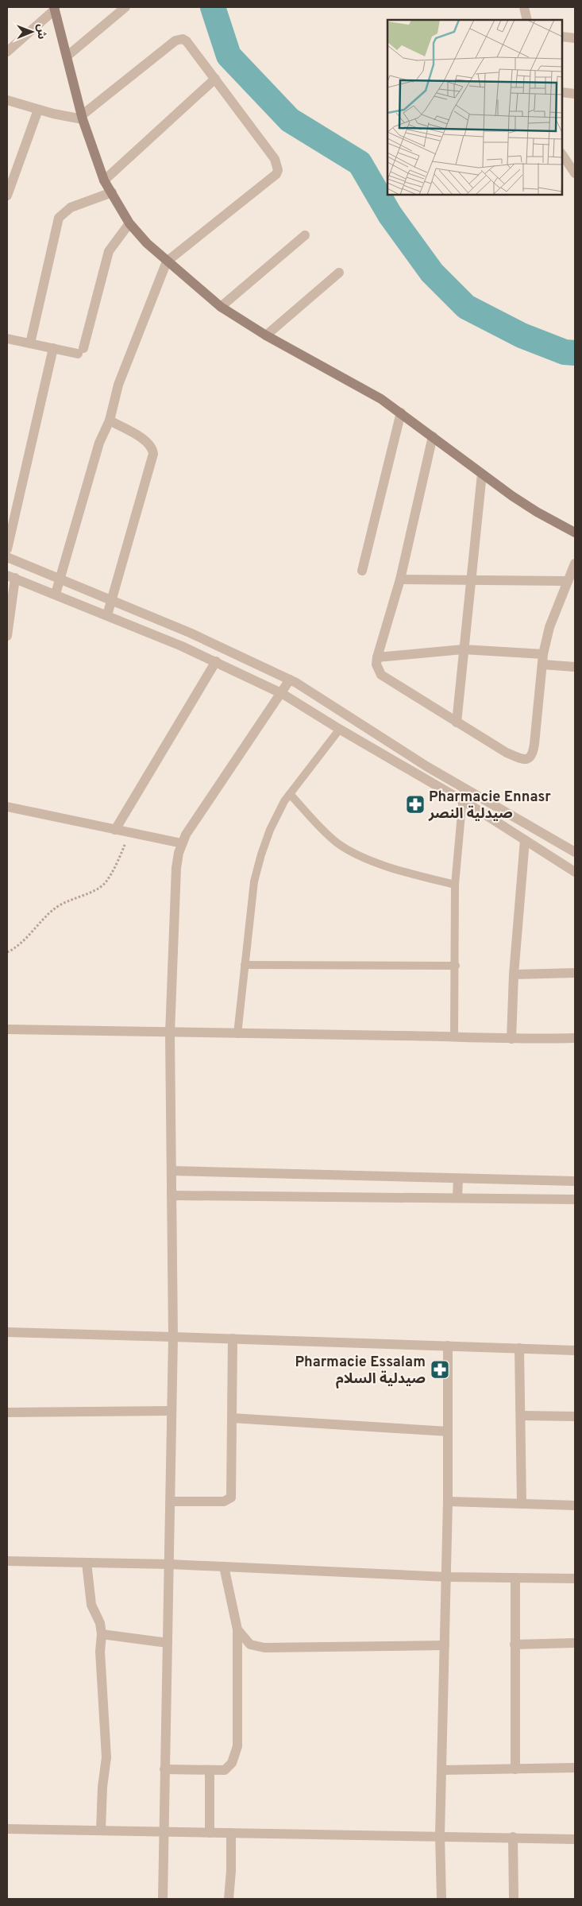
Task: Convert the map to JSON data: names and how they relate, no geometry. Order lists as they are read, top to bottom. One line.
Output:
{"places":{"pharmacy":["Pharmacie Ennasr صيدلية النصر","Pharmacie Essalam صيدلية السلام"]},"north":"right"}
